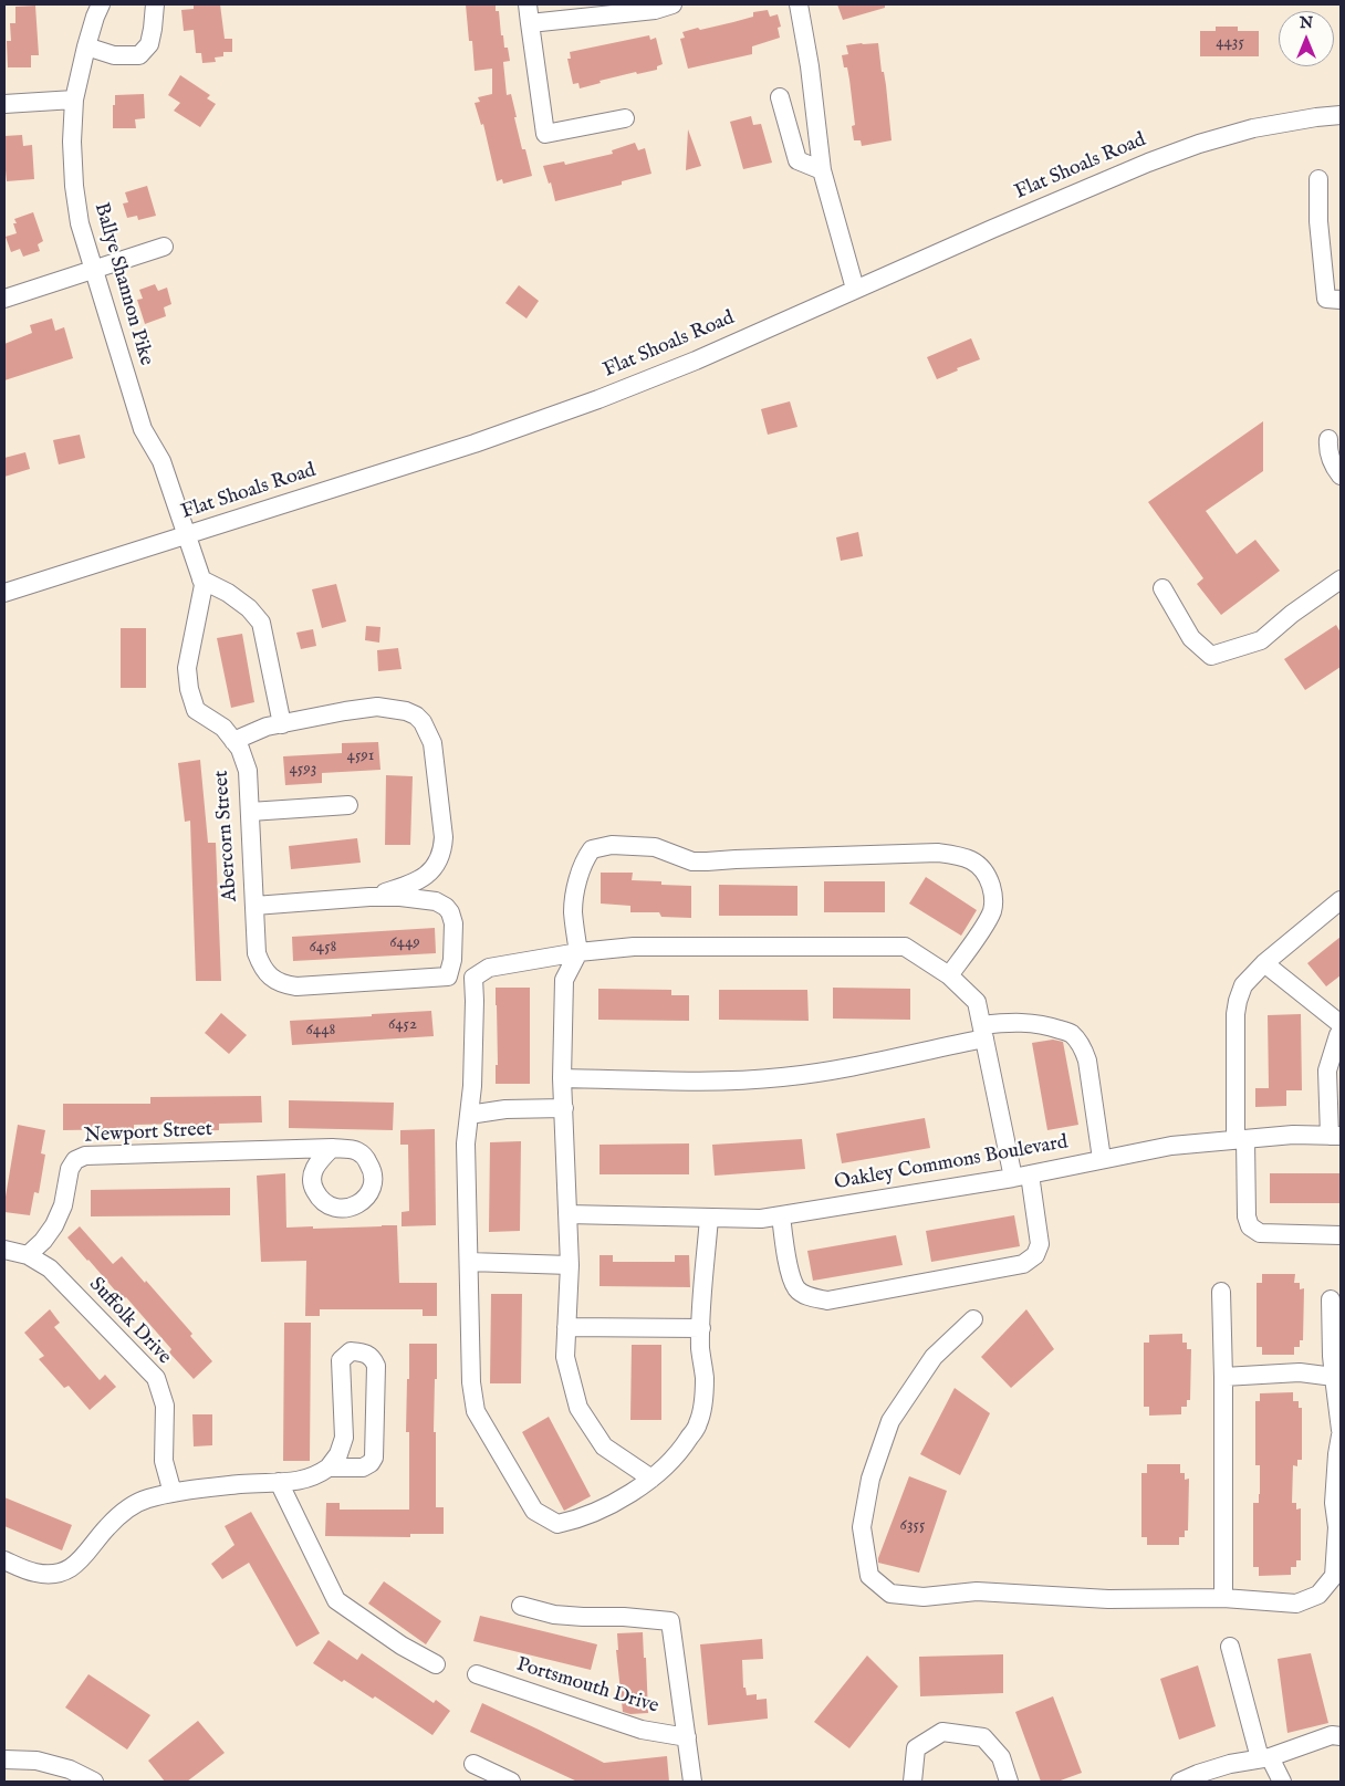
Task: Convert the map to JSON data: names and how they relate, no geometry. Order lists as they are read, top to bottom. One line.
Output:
{"streets":{"street":["Flat Shoals Road","Ballye Shannon Pike","Abercorn Street","Newport Street","Oakley Commons Boulevard","Suffolk Drive","Portsmouth Drive"]},"crossings":[["Flat Shoals Road","Ballye Shannon Pike"],["Flat Shoals Road","Abercorn Street"],["Ballye Shannon Pike","Abercorn Street"],["Newport Street","Suffolk Drive"]],"house_numbers":["4435","4591","4593","6449","6458","6452","6448","6355"],"north":"top"}
